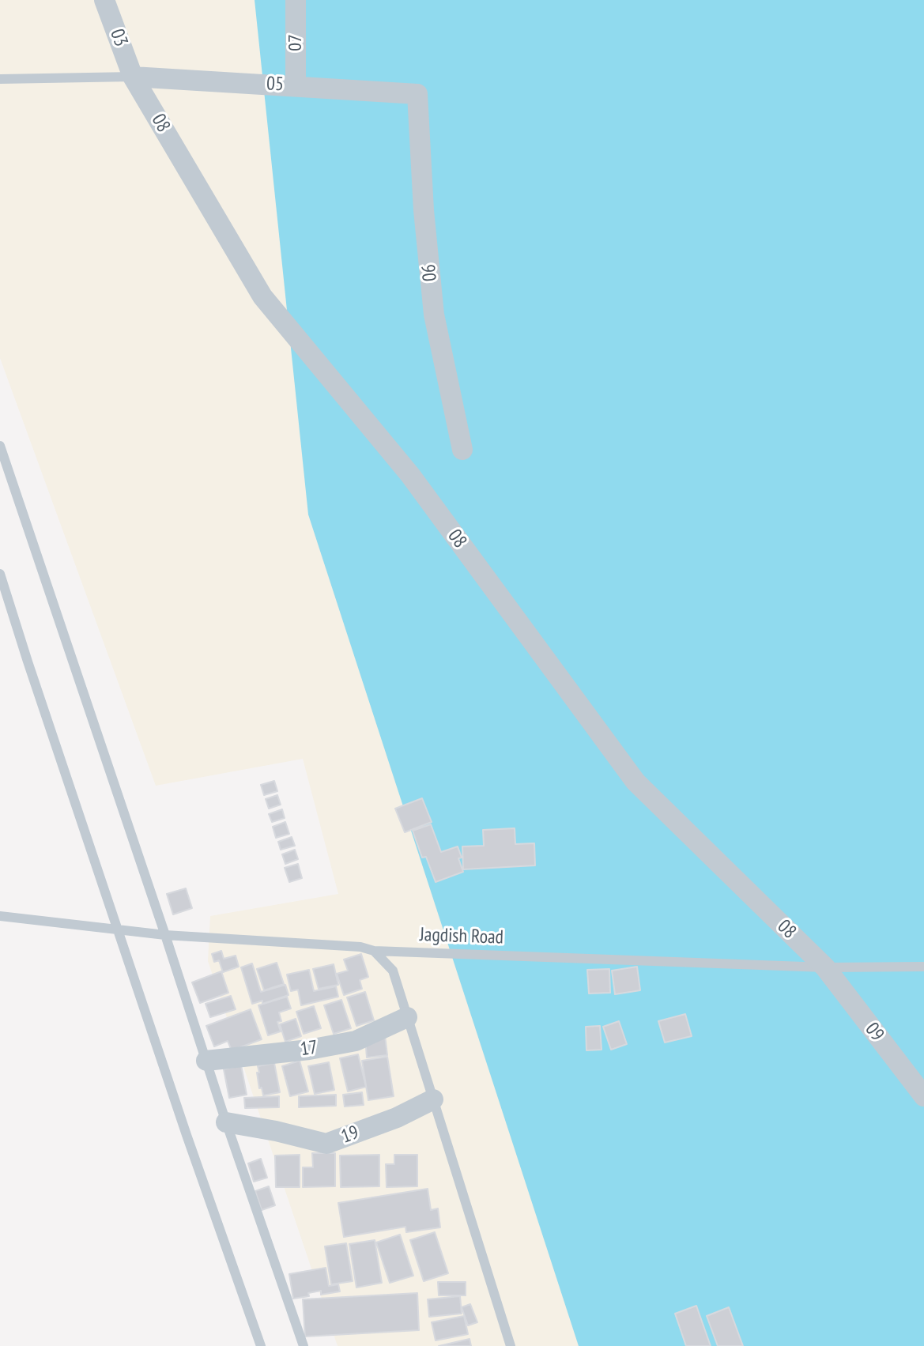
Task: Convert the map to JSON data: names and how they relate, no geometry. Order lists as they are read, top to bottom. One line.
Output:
{"streets":{"street":["03","07","05","08","06","09","17","19"],"lane":["Jagdish Road"]},"crossings":[["03","05"],["03","08"],["07","05"],["05","08"],["05","06"],["08","Jagdish Road"],["08","09"],["Jagdish Road","09"]]}
